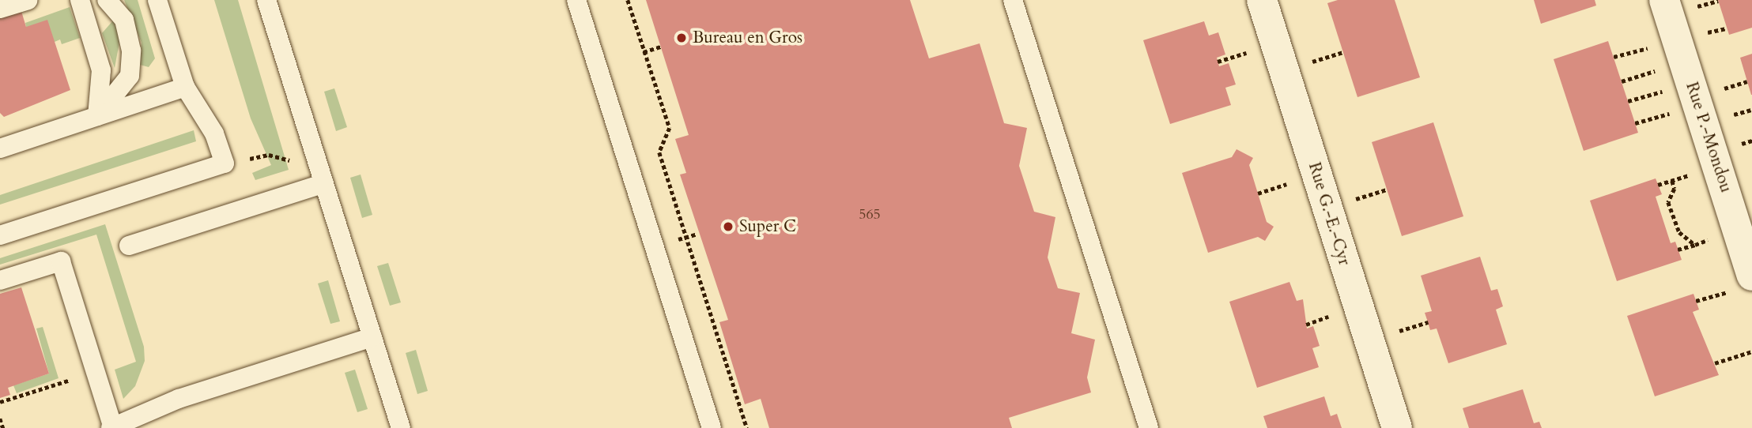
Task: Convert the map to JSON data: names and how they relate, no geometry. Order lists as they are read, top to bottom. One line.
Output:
{"streets":{"street":["Rue P.-Mondou","Rue G.-E.-Cyr"]},"places":["Bureau en Gros","Super C"],"house_numbers":["565"]}
